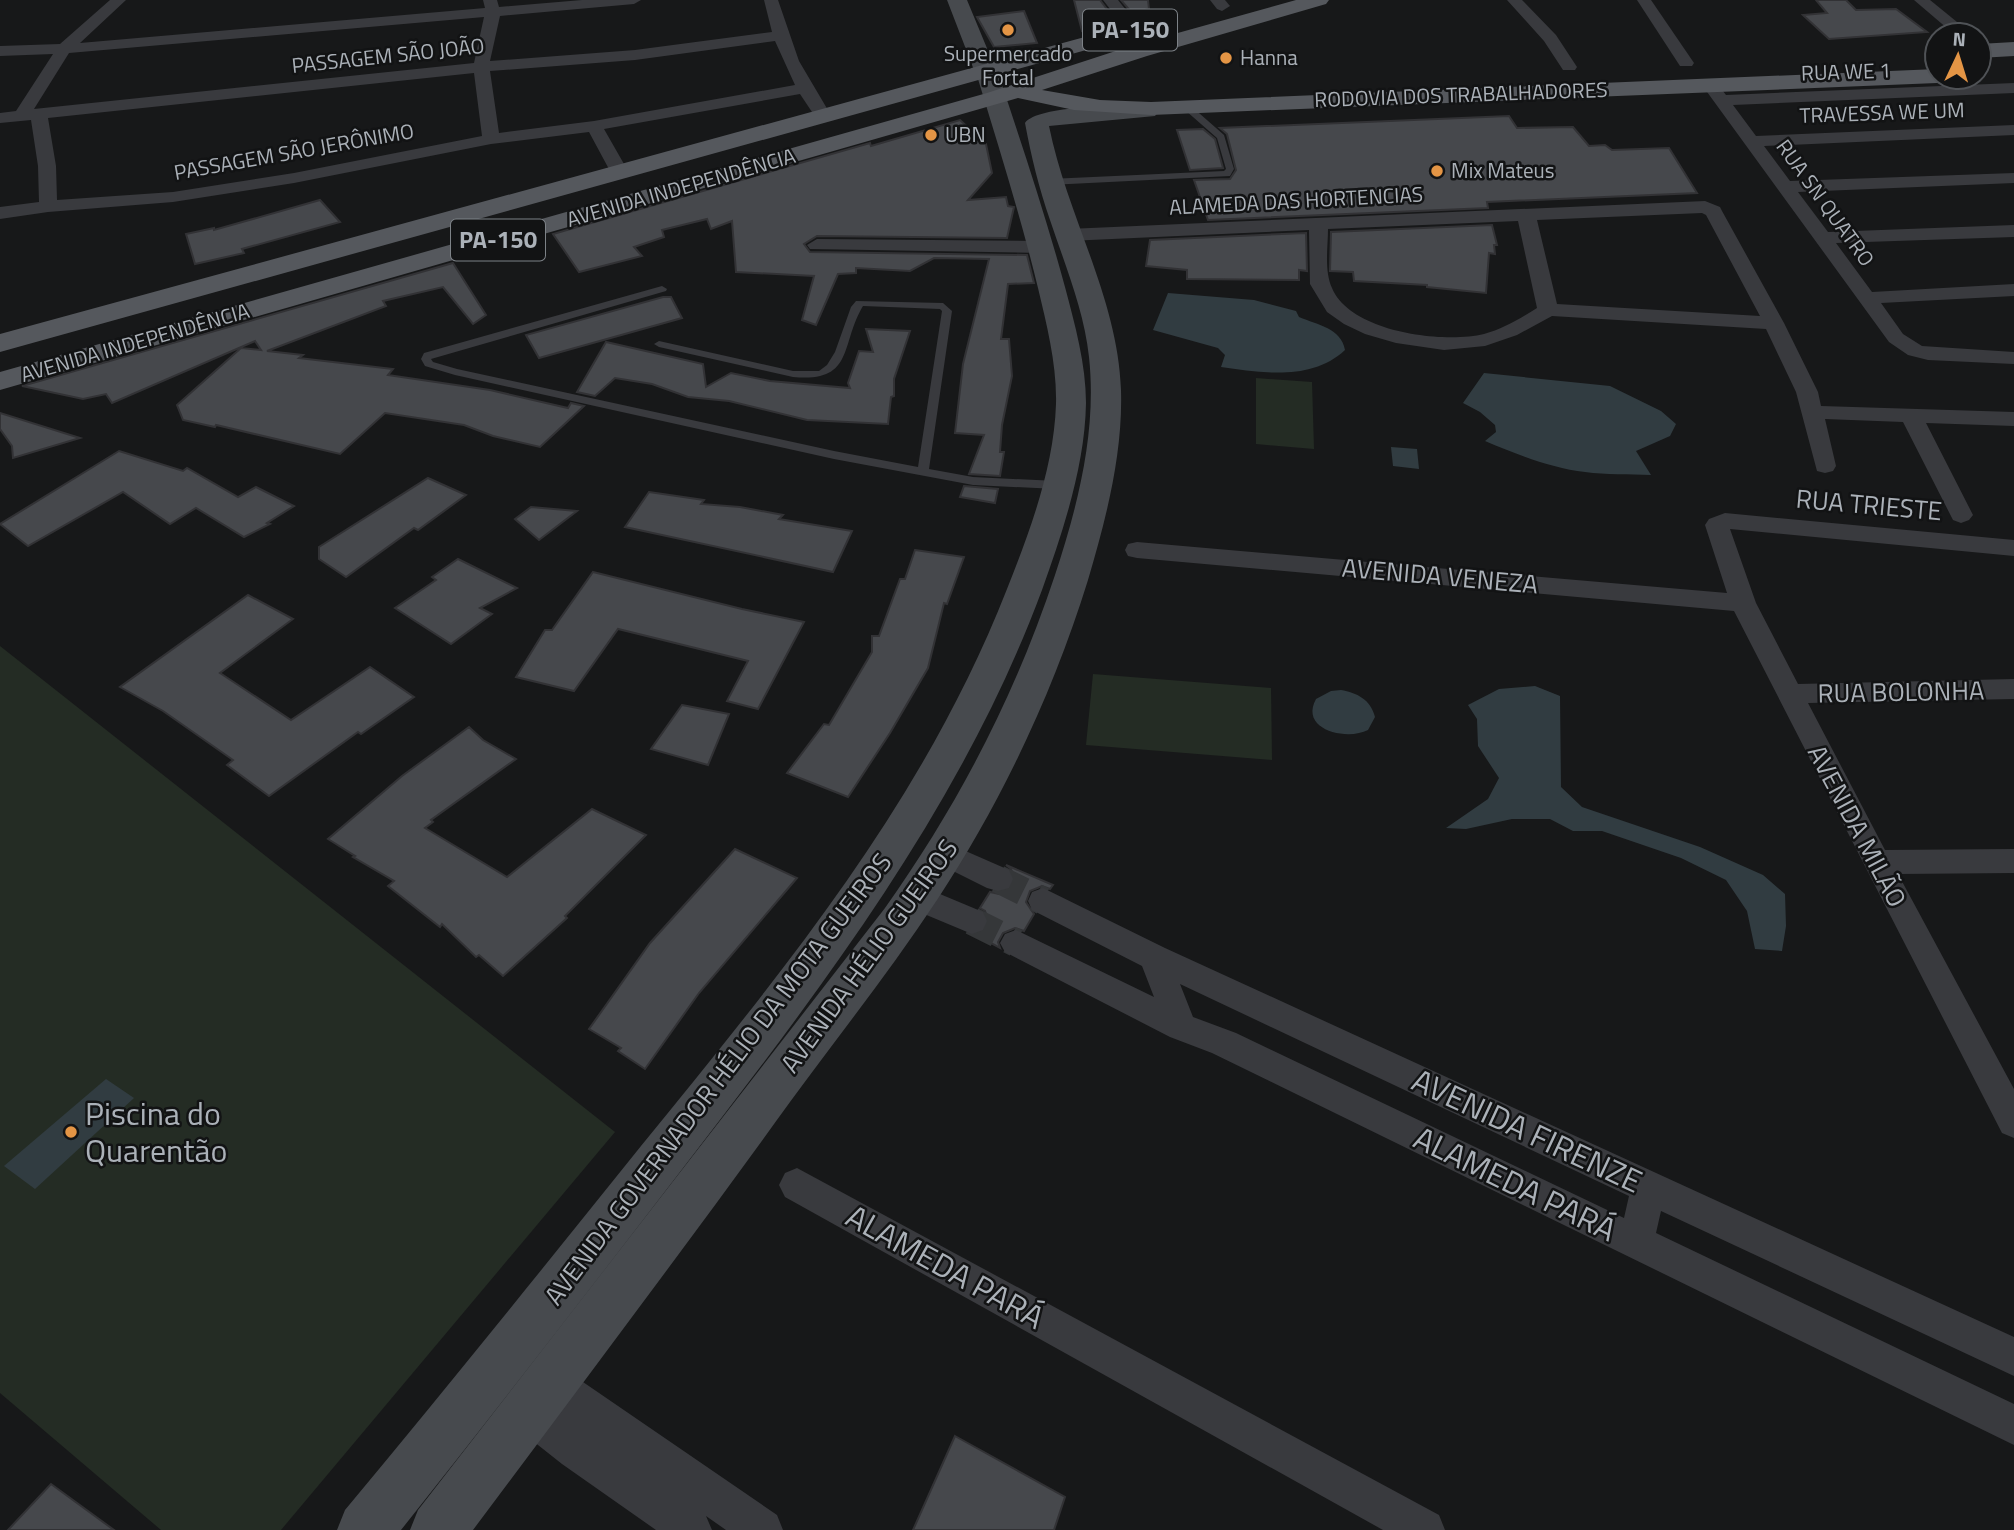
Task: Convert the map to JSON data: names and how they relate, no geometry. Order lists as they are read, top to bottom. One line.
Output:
{"streets":{"main road":["PA-150","RODOVIA DOS TRABALHADORES","AVENIDA INDEPENDÊNCIA","AVENIDA HÉLIO GUEIROS","AVENIDA GOVERNADOR HÉLIO DA MOTA GUEIROS"],"street":["PASSAGEM SÃO JOÃO","RUA WE 1","TRAVESSA WE UM","PASSAGEM SÃO JERÔNIMO","ALAMEDA DAS HORTENCIAS","RUA SN QUATRO","RUA TRIESTE","AVENIDA VENEZA","RUA BOLONHA","AVENIDA MILÃO","AVENIDA FIRENZE","ALAMEDA PARÁ"]},"crossings":[["RUA WE 1","RODOVIA DOS TRABALHADORES"],["RUA WE 1","RUA SN QUATRO"],["RODOVIA DOS TRABALHADORES","AVENIDA INDEPENDÊNCIA"],["RODOVIA DOS TRABALHADORES","RUA SN QUATRO"],["RODOVIA DOS TRABALHADORES","AVENIDA HÉLIO GUEIROS"],["RODOVIA DOS TRABALHADORES","AVENIDA GOVERNADOR HÉLIO DA MOTA GUEIROS"],["TRAVESSA WE UM","RUA SN QUATRO"],["AVENIDA INDEPENDÊNCIA","AVENIDA GOVERNADOR HÉLIO DA MOTA GUEIROS"],["ALAMEDA DAS HORTENCIAS","AVENIDA HÉLIO GUEIROS"],["ALAMEDA DAS HORTENCIAS","AVENIDA GOVERNADOR HÉLIO DA MOTA GUEIROS"],["RUA TRIESTE","AVENIDA MILÃO"],["AVENIDA VENEZA","AVENIDA MILÃO"],["RUA BOLONHA","AVENIDA MILÃO"],["AVENIDA HÉLIO GUEIROS","AVENIDA GOVERNADOR HÉLIO DA MOTA GUEIROS"]],"places":["Supermercado Fortal","Hanna","UBN","Mix Mateus","Piscina do Quarentão"],"north":"top"}
